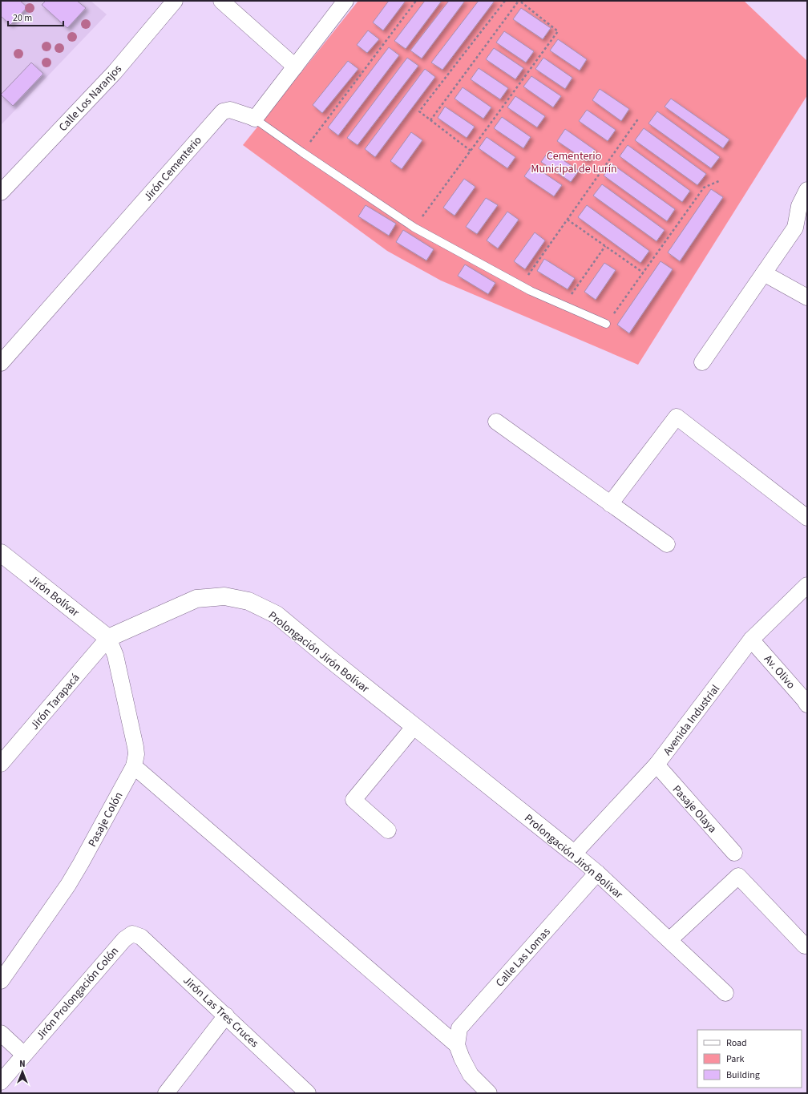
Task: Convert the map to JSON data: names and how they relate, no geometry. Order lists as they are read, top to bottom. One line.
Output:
{"streets":{"street":["Calle Los Naranjos","Jirón Cementerio","Jirón Bolívar","Prolongación Jirón Bolívar","Av. Olivo","Jirón Tarapacá","Avenida Industrial","Pasaje Olaya","Pasaje Colón","Calle Las Lomas","Jirón Prolongación Colón","Jirón Las Tres Cruces"]},"crossings":[["Jirón Bolívar","Prolongación Jirón Bolívar"],["Jirón Bolívar","Jirón Tarapacá"],["Jirón Bolívar","Pasaje Colón"],["Prolongación Jirón Bolívar","Jirón Tarapacá"],["Prolongación Jirón Bolívar","Avenida Industrial"],["Prolongación Jirón Bolívar","Pasaje Colón"],["Prolongación Jirón Bolívar","Calle Las Lomas"],["Av. Olivo","Avenida Industrial"],["Jirón Tarapacá","Pasaje Colón"],["Avenida Industrial","Pasaje Olaya"],["Jirón Prolongación Colón","Jirón Las Tres Cruces"]],"parks":["Cementerio Municipal de Lurín"],"legend":["Road","Park","Building"],"scale_bar":"20 m","north":"top"}
